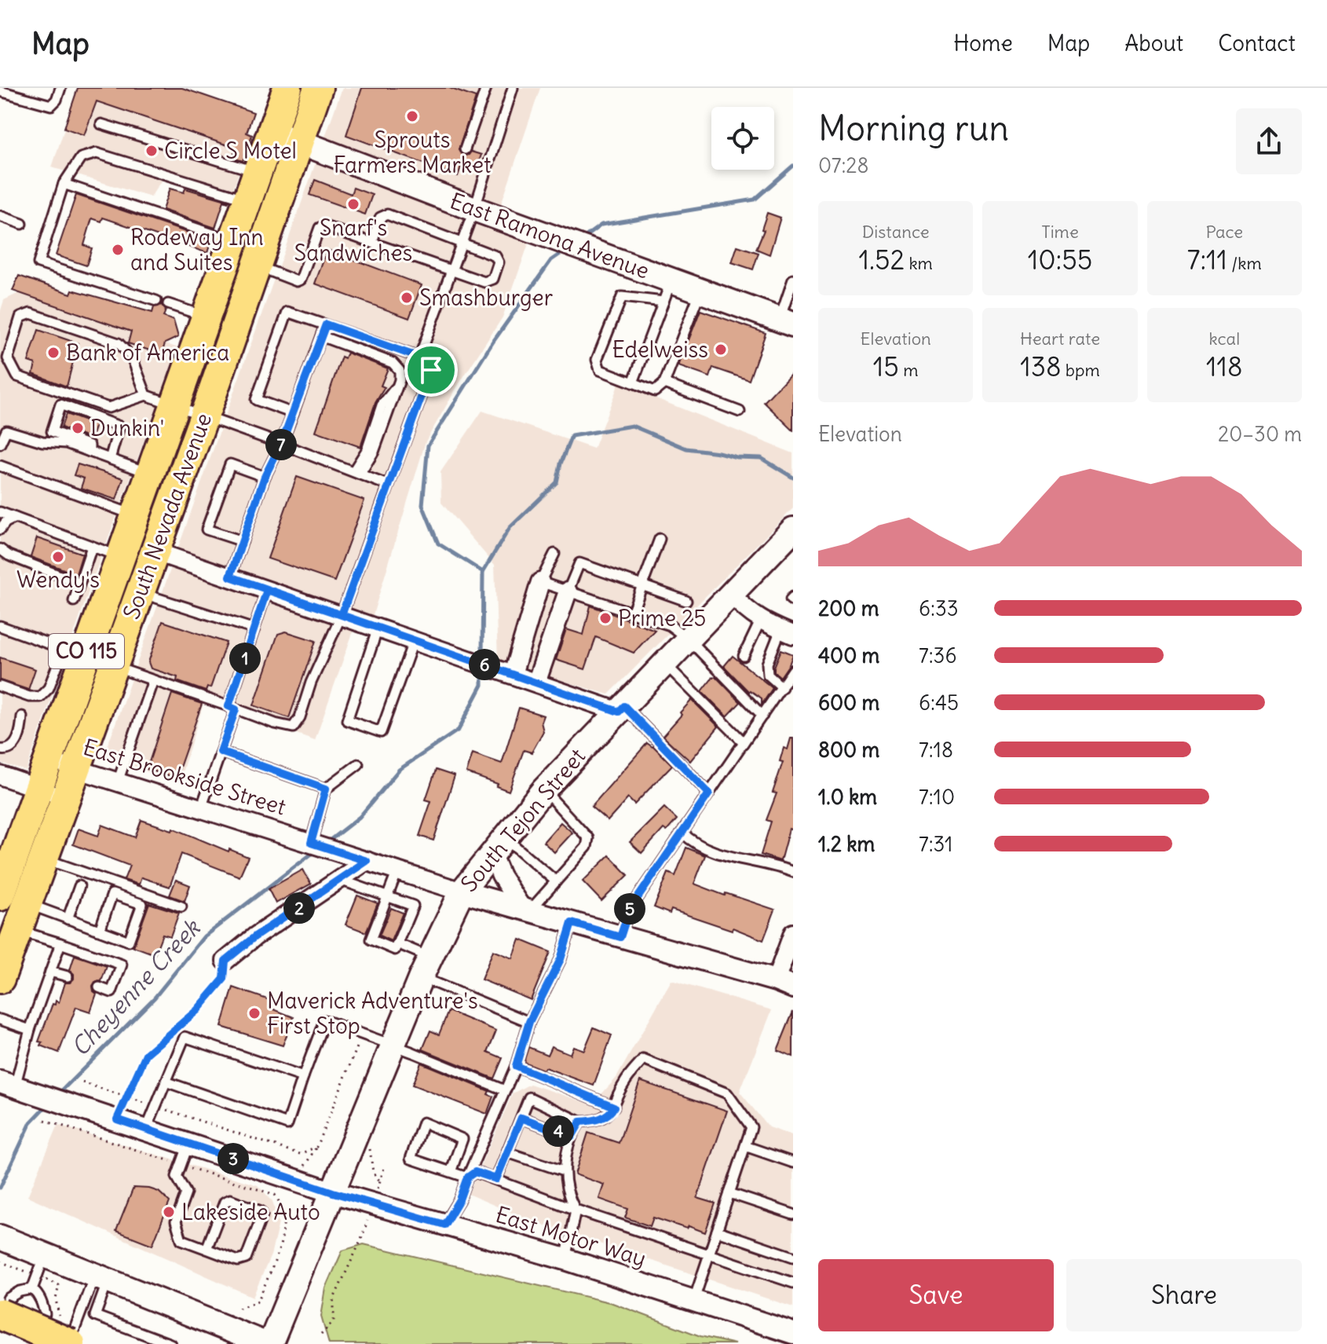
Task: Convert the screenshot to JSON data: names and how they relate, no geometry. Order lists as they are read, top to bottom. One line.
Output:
{"streets":{"highway":["South Nevada Avenue","CO 115"],"main road":["East Ramona Avenue","South Tejon Street"],"street":["East Brookside Street","East Motor Way"]},"crossings":[["East Ramona Avenue","South Nevada Avenue"],["South Nevada Avenue","East Brookside Street"],["East Brookside Street","South Tejon Street"],["South Tejon Street","East Motor Way"]],"water":["Cheyenne Creek"],"places":["Sprouts Farmers Market","Circle S Motel","Snarf's Sandwiches","Rodeway Inn and Suites","Smashburger","Edelweiss","Bank of America","Dunkin'","Wendy's","Prime 25","Maverick Adventure's First Stop","Lakeside Auto"],"page":{"header":"Map","nav":["Home","Map","About","Contact"],"heading":["Morning run","07:28"],"stats":[["Distance","1.52 km"],["Time","10:55"],["Pace","7:11 /km"],["Elevation","15 m"],["Heart rate","138 bpm"],["kcal","118"]],"chart":["Elevation","20–30 m"],"pins":["7","1","6","2","5","4","3"],"list":[{"name":"200 m","note":"6:33"},{"name":"400 m","note":"7:36"},{"name":"600 m","note":"6:45"},{"name":"800 m","note":"7:18"},{"name":"1.0 km","note":"7:10"},{"name":"1.2 km","note":"7:31"}],"buttons":["Save","Share"]}}
